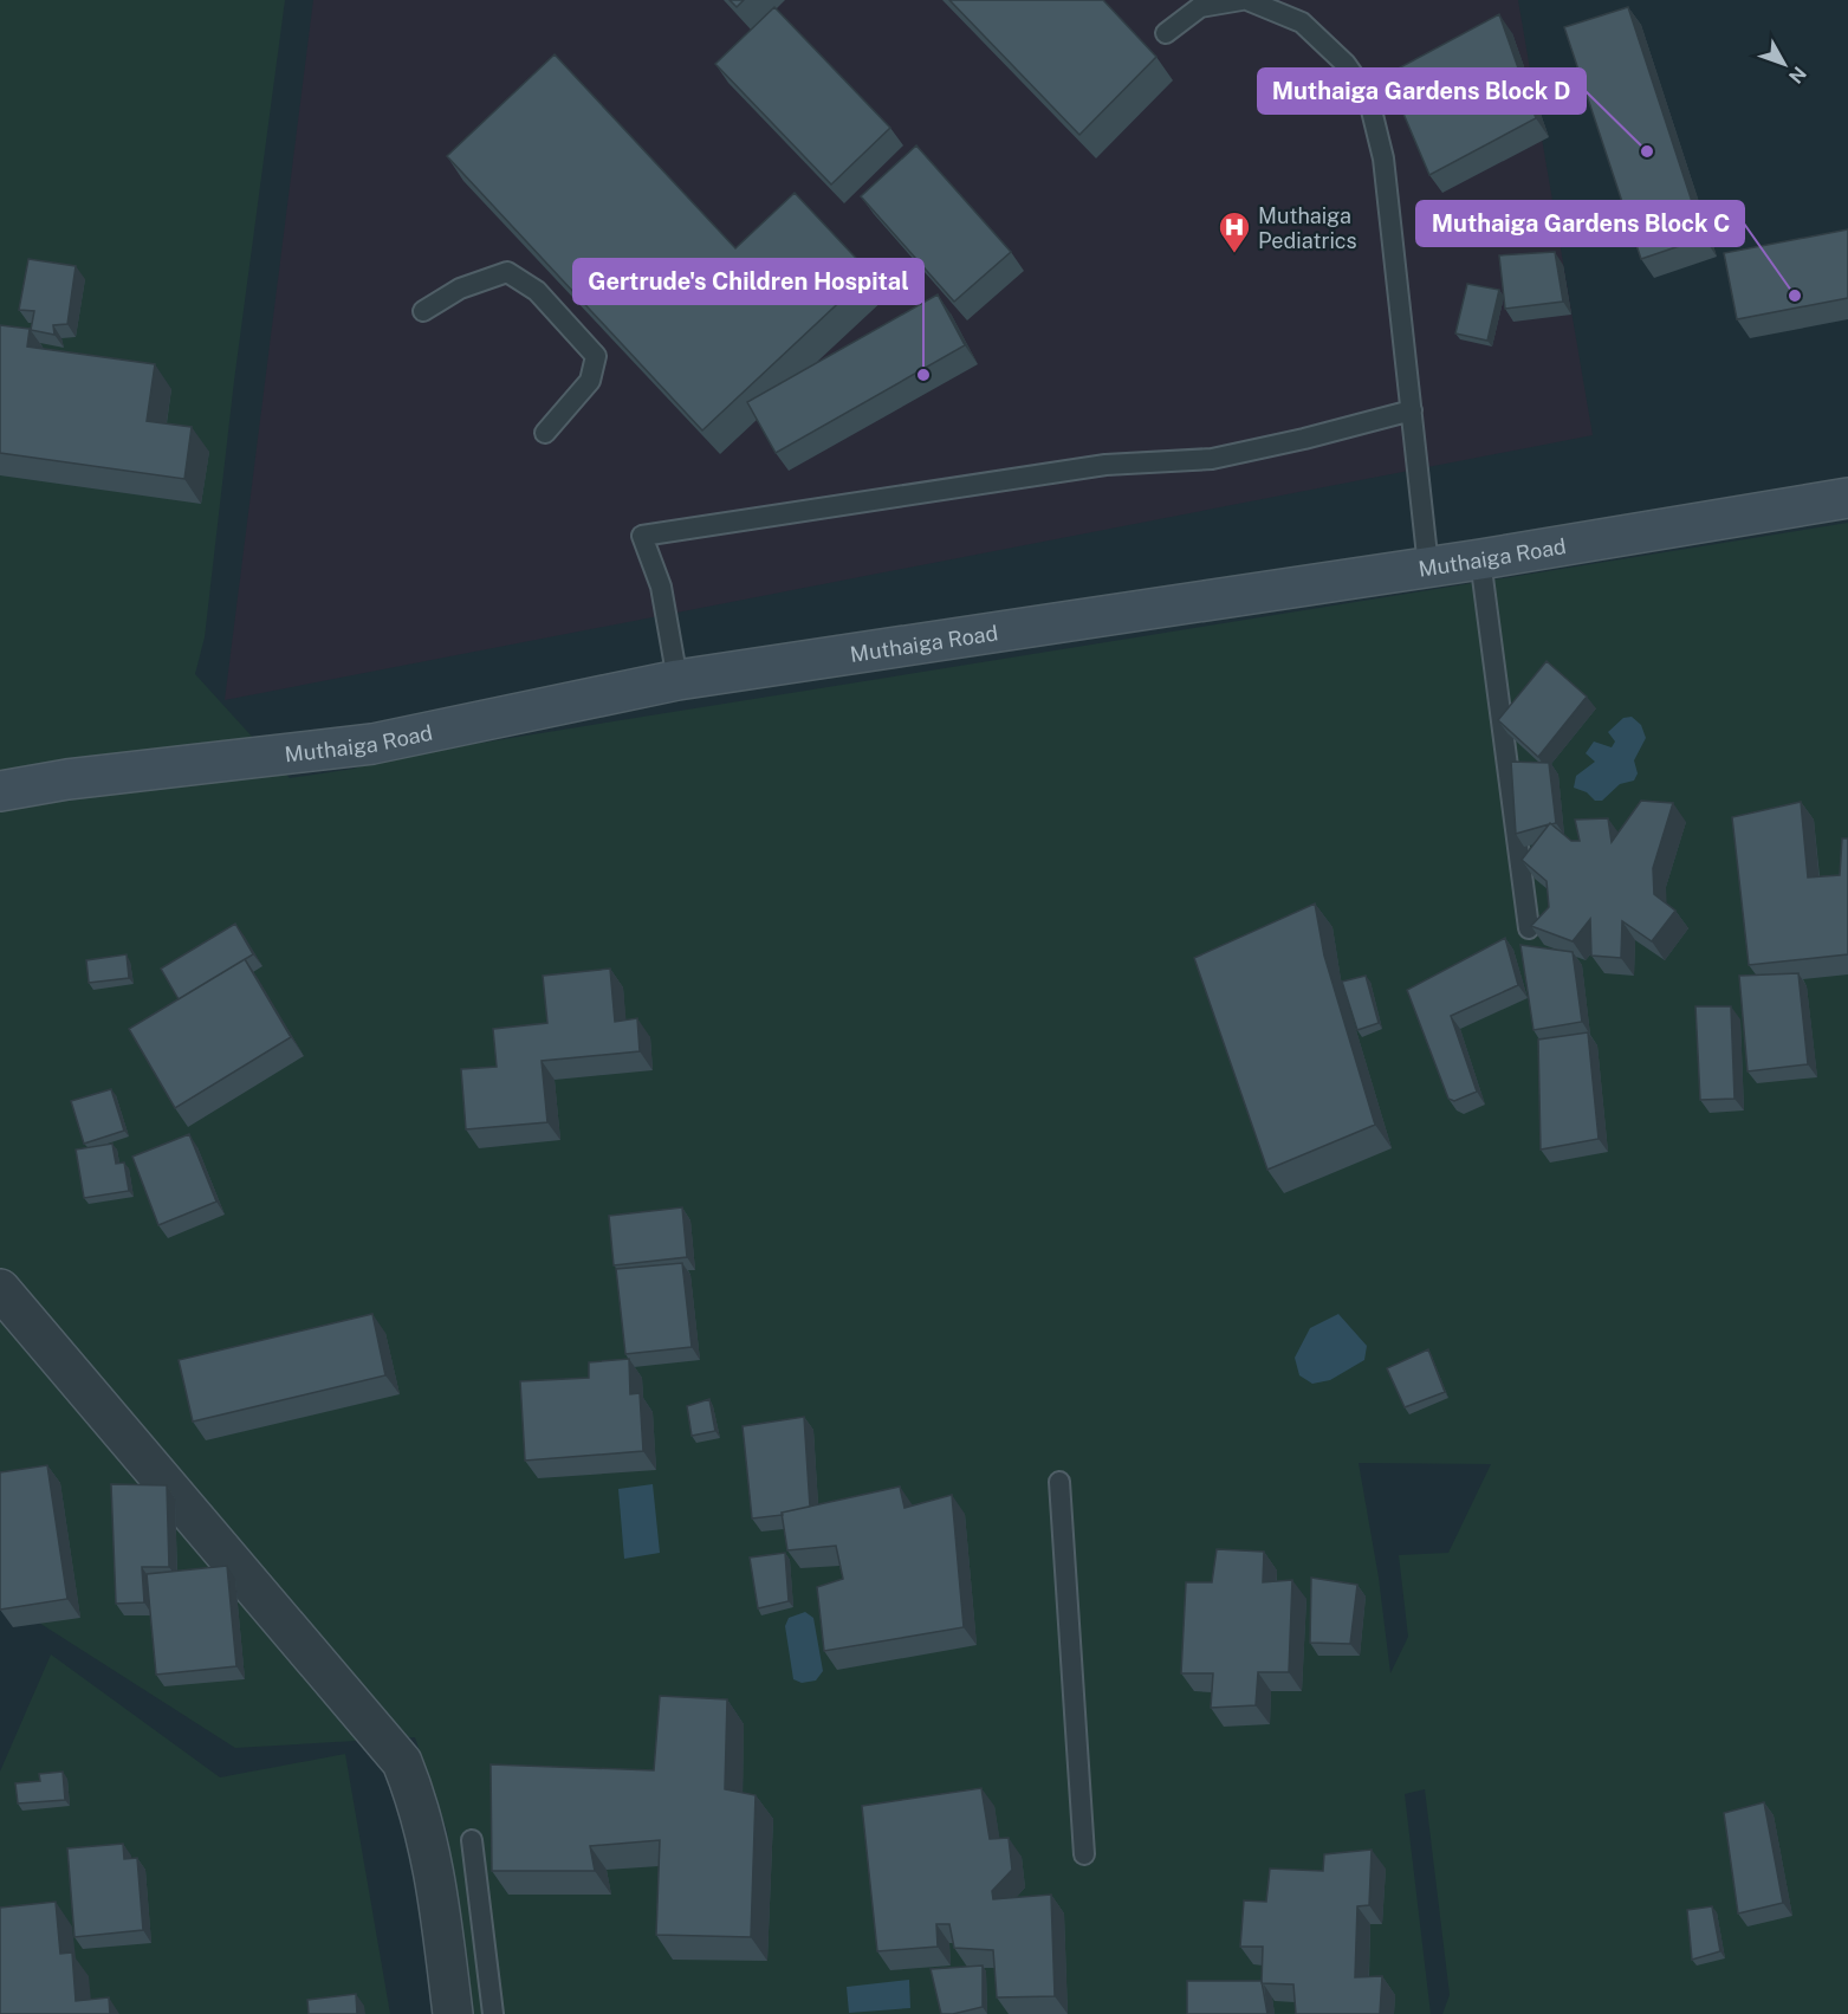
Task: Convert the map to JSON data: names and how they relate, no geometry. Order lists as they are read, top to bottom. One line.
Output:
{"streets":{"main road":["Muthaiga Road"]},"places":{"other":["Muthaiga Gardens Block D","Muthaiga Gardens Block C","Gertrude's Children Hospital"],"hospital":["Muthaiga Pediatrics"]},"north":"bottom right"}
